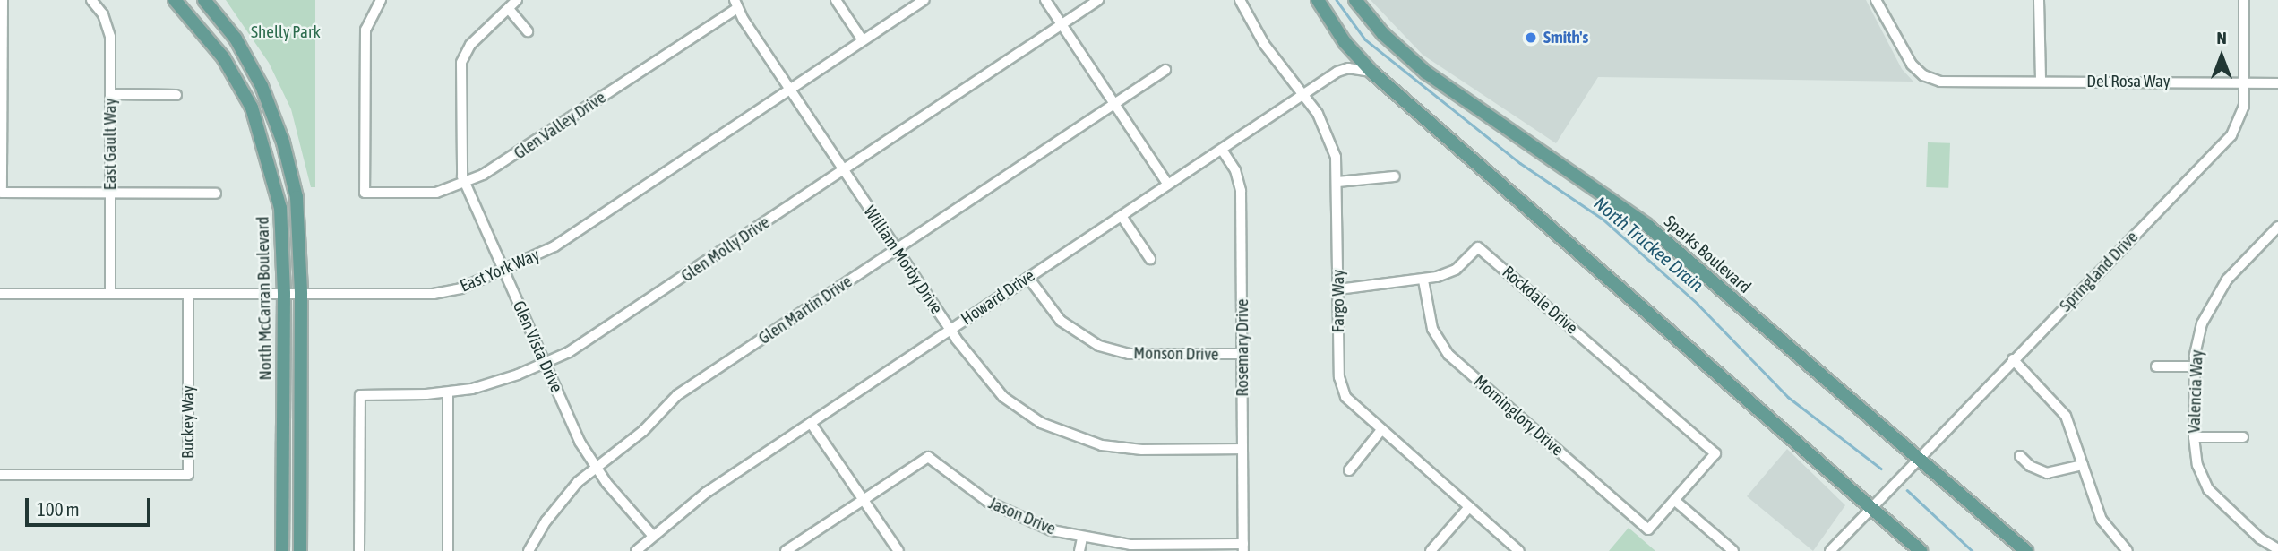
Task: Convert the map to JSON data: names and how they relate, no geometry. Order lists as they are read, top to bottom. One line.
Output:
{"streets":{"main road":["Sparks Boulevard","North McCarran Boulevard"],"street":["Del Rosa Way","Glen Valley Drive","East Gault Way","Glen Molly Drive","William Morby Drive","East York Way","Springland Drive","Howard Drive","Rockdale Drive","Fargo Way","Glen Martin Drive","Glen Vista Drive","Rosemary Drive","Monson Drive","Valencia Way","Morninglory Drive","Buckey Way","Jason Drive"]},"crossings":[["Del Rosa Way","Springland Drive"],["Glen Valley Drive","William Morby Drive"],["Glen Valley Drive","Glen Vista Drive"],["East Gault Way","East York Way"],["Glen Molly Drive","William Morby Drive"],["Glen Molly Drive","Glen Vista Drive"],["Sparks Boulevard","Springland Drive"],["William Morby Drive","East York Way"],["William Morby Drive","Howard Drive"],["William Morby Drive","Glen Martin Drive"],["William Morby Drive","Rosemary Drive"],["East York Way","North McCarran Boulevard"],["East York Way","Glen Vista Drive"],["East York Way","Buckey Way"],["Howard Drive","Fargo Way"],["Howard Drive","Glen Vista Drive"],["Howard Drive","Rosemary Drive"],["Howard Drive","Monson Drive"],["Rockdale Drive","Fargo Way"],["Rockdale Drive","Morninglory Drive"],["Glen Martin Drive","Glen Vista Drive"],["Rosemary Drive","Monson Drive"],["Rosemary Drive","Jason Drive"]],"water":["North Truckee Drain"],"parks":["Shelly Park"],"places":["Smith's"],"scale_bar":"100 m","north":"top"}
